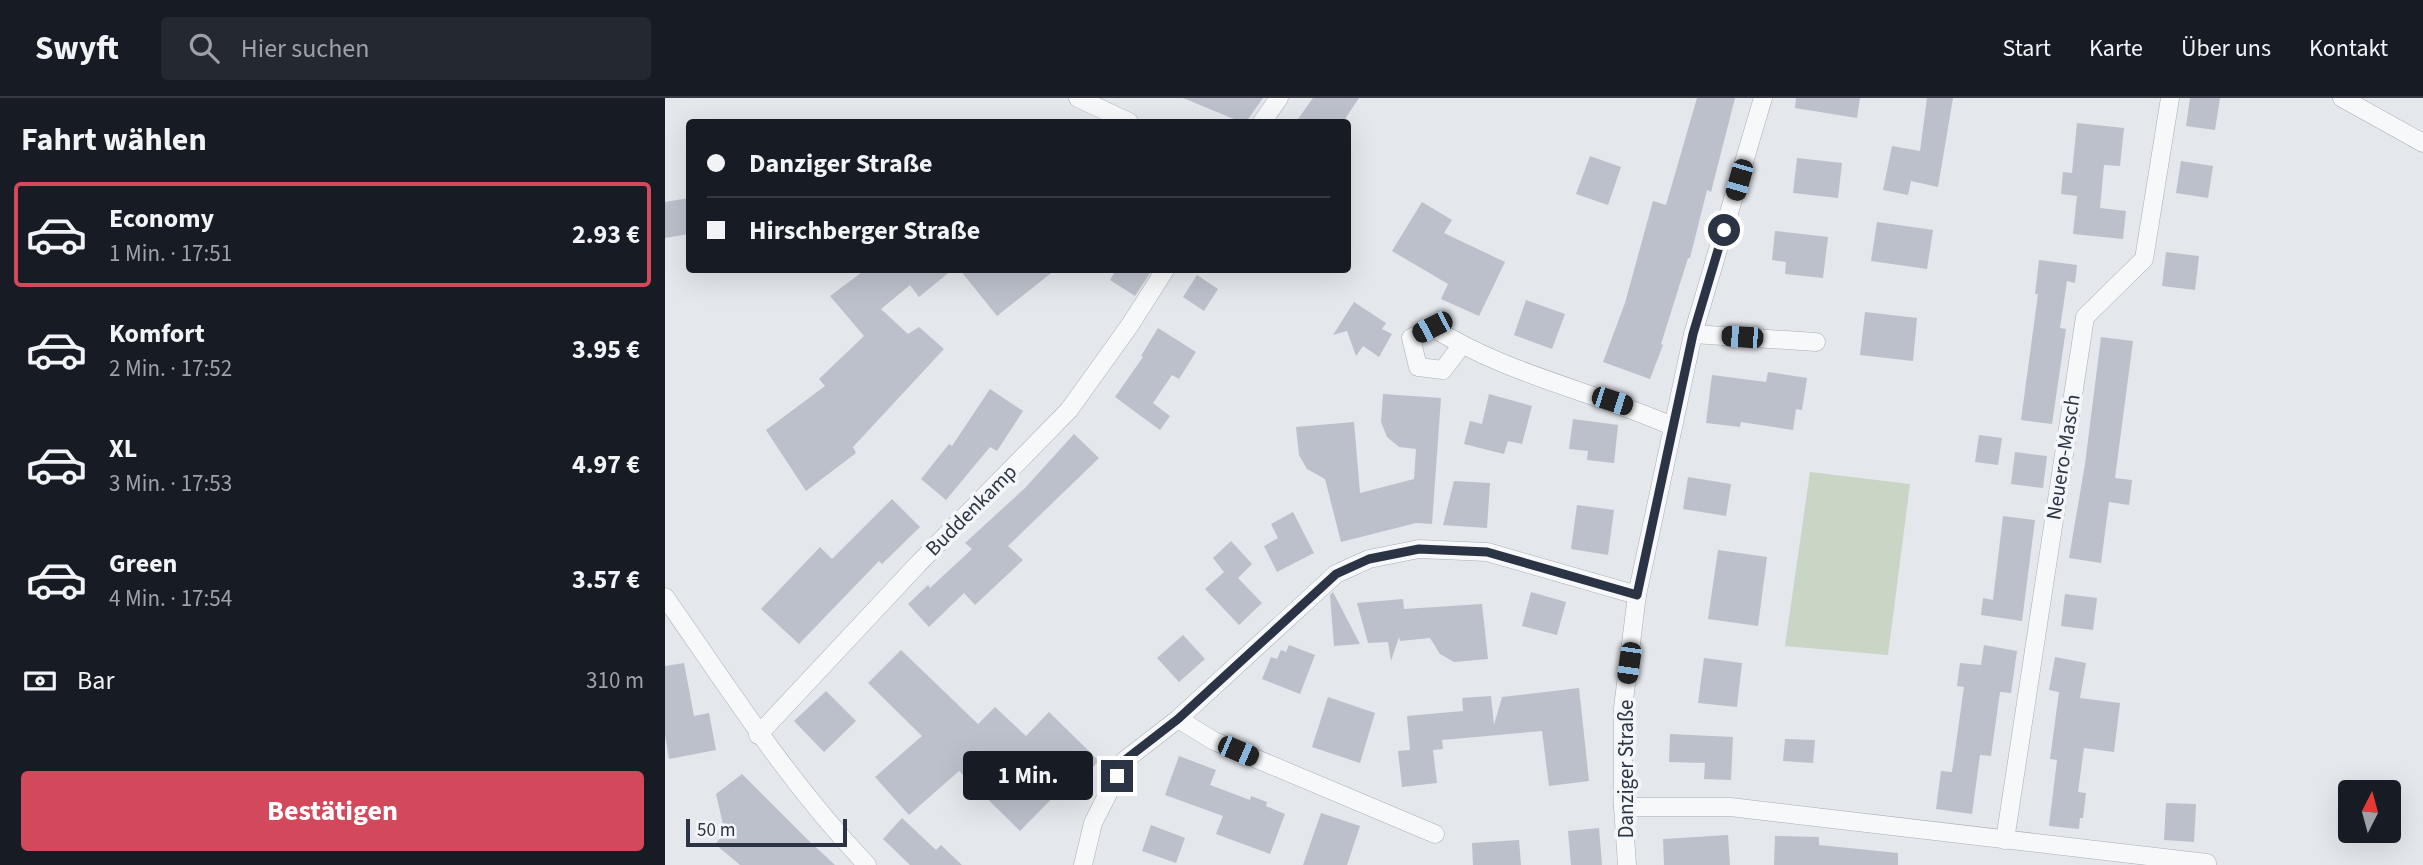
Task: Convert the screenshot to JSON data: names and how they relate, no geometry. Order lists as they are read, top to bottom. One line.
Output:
{"streets":{"street":["Neuero-Masch","Buddenkamp","Danziger Straße"]},"scale_bar":"50 m","north":"top","page":{"header":"Swyft","search":"Hier suchen","nav":["Start","Karte","Über uns","Kontakt"],"heading":"Fahrt wählen","banner":["Danziger Straße","Hirschberger Straße"],"list":[{"name":"Economy","note":"1 Min. · 17:51","value":"2.93 €"},{"name":"Komfort","note":"2 Min. · 17:52","value":"3.95 €"},{"name":"XL","note":"3 Min. · 17:53","value":"4.97 €"},{"name":"Green","note":"4 Min. · 17:54","value":"3.57 €"}],"pay":["Bar","310 m"],"bubble":"1 Min.","buttons":"Bestätigen","scale":"50 m"}}
